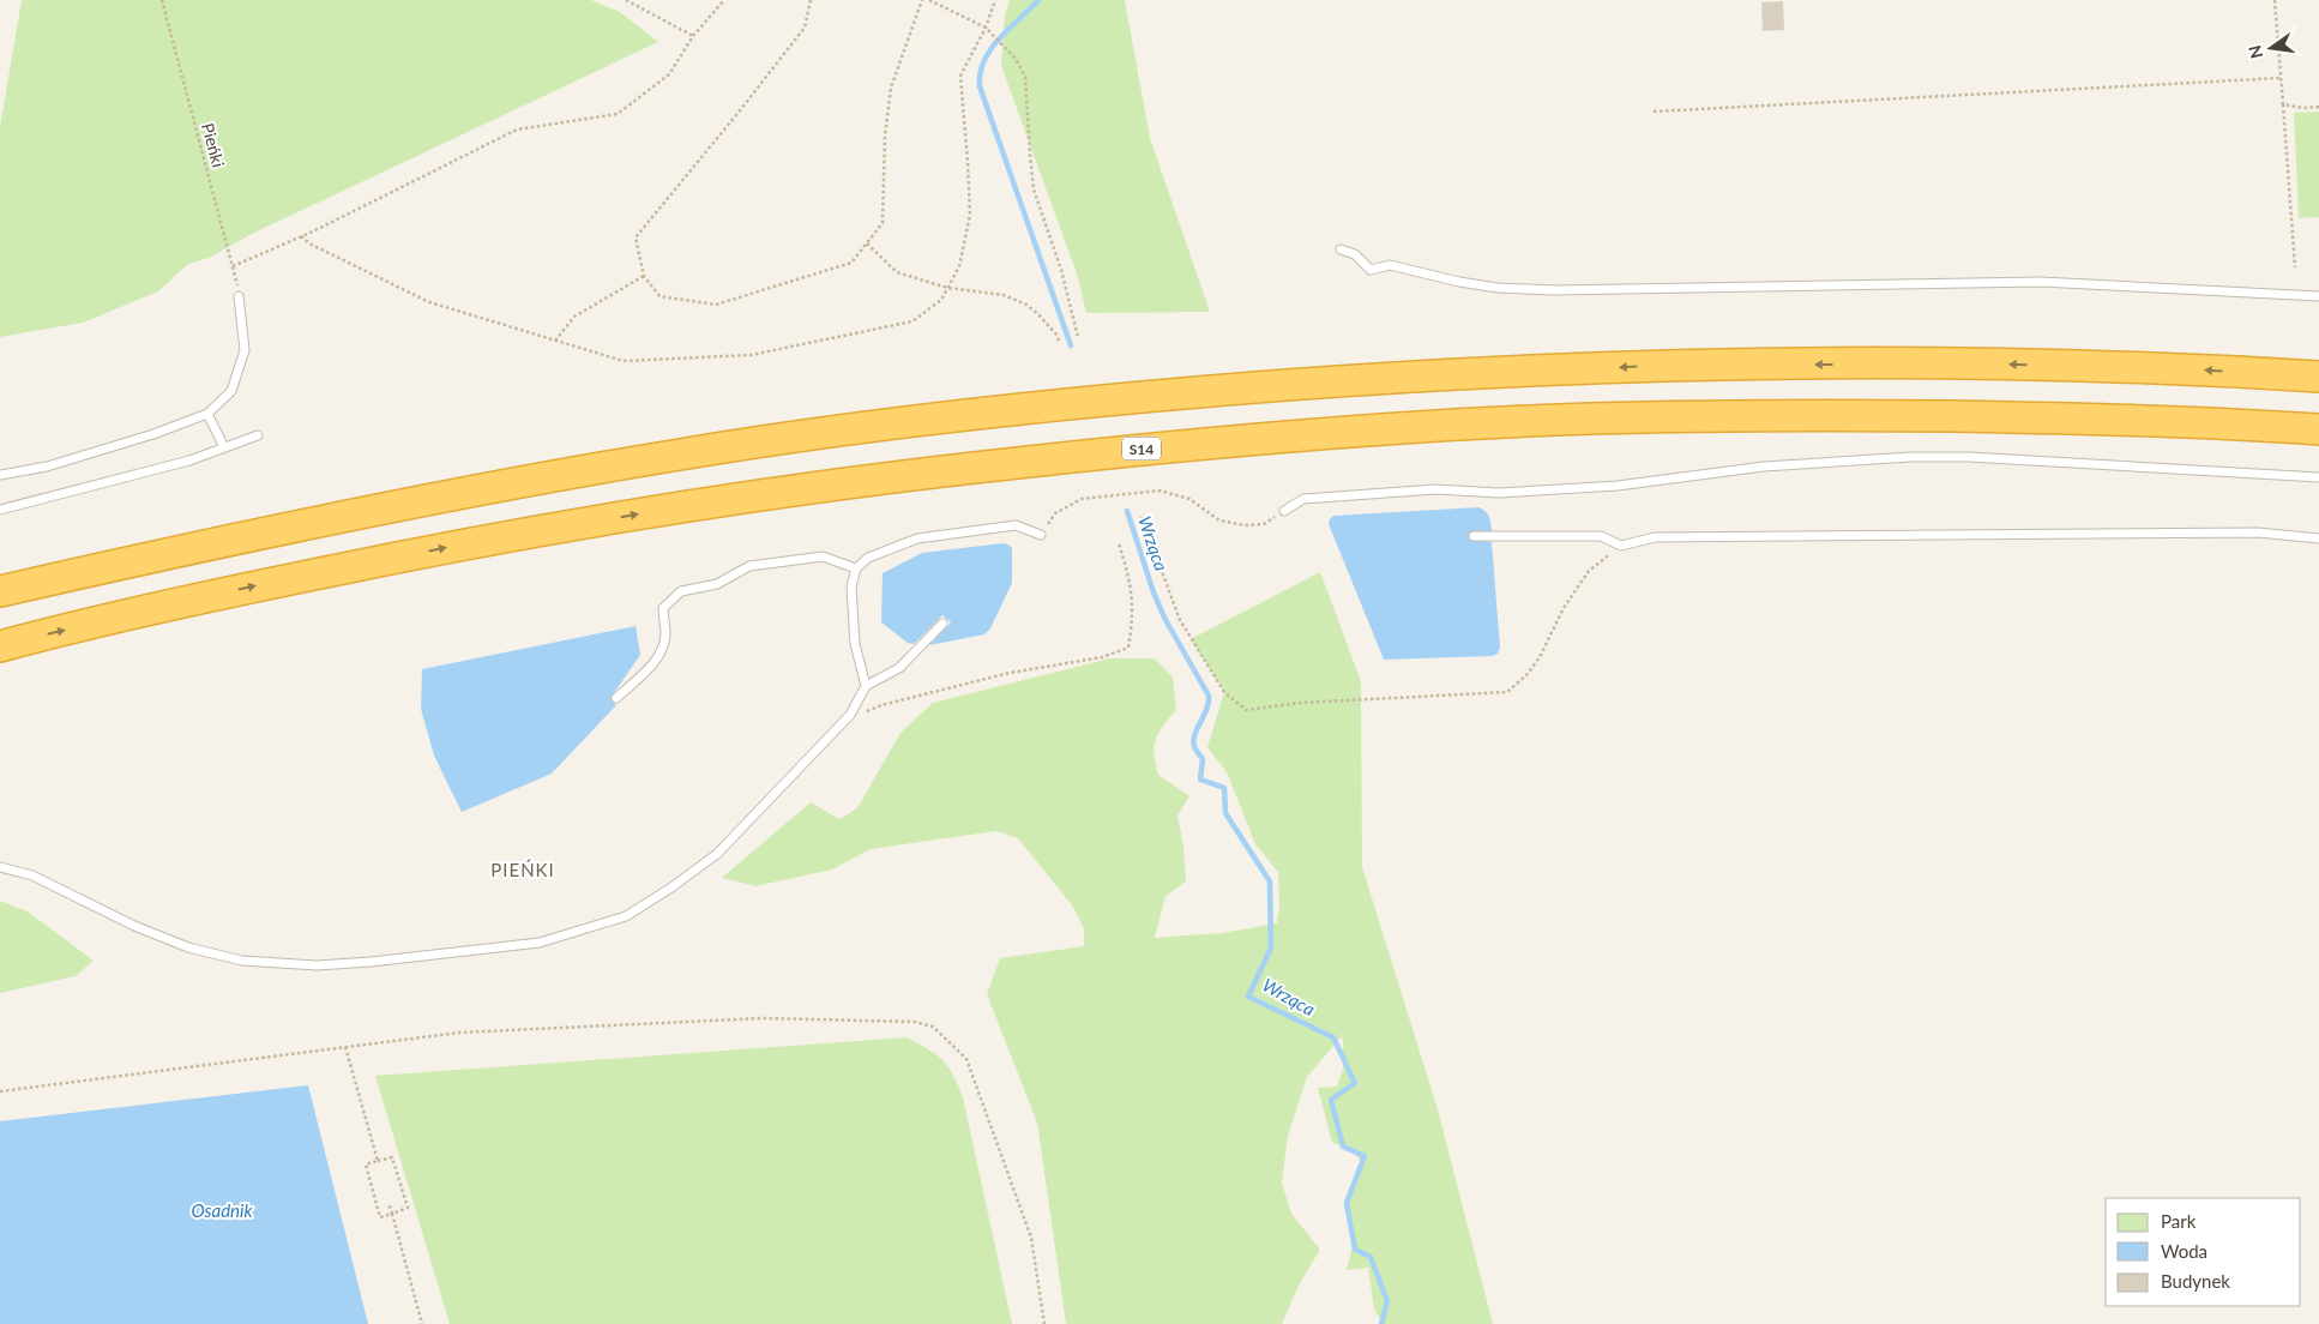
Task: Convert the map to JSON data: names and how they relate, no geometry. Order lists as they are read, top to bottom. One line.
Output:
{"streets":{"highway":["S14"],"path":["Pieńki"]},"districts":["PIEŃKI"],"water":["Wrząca","Osadnik"],"legend":["Park","Woda","Budynek"],"north":"left"}
